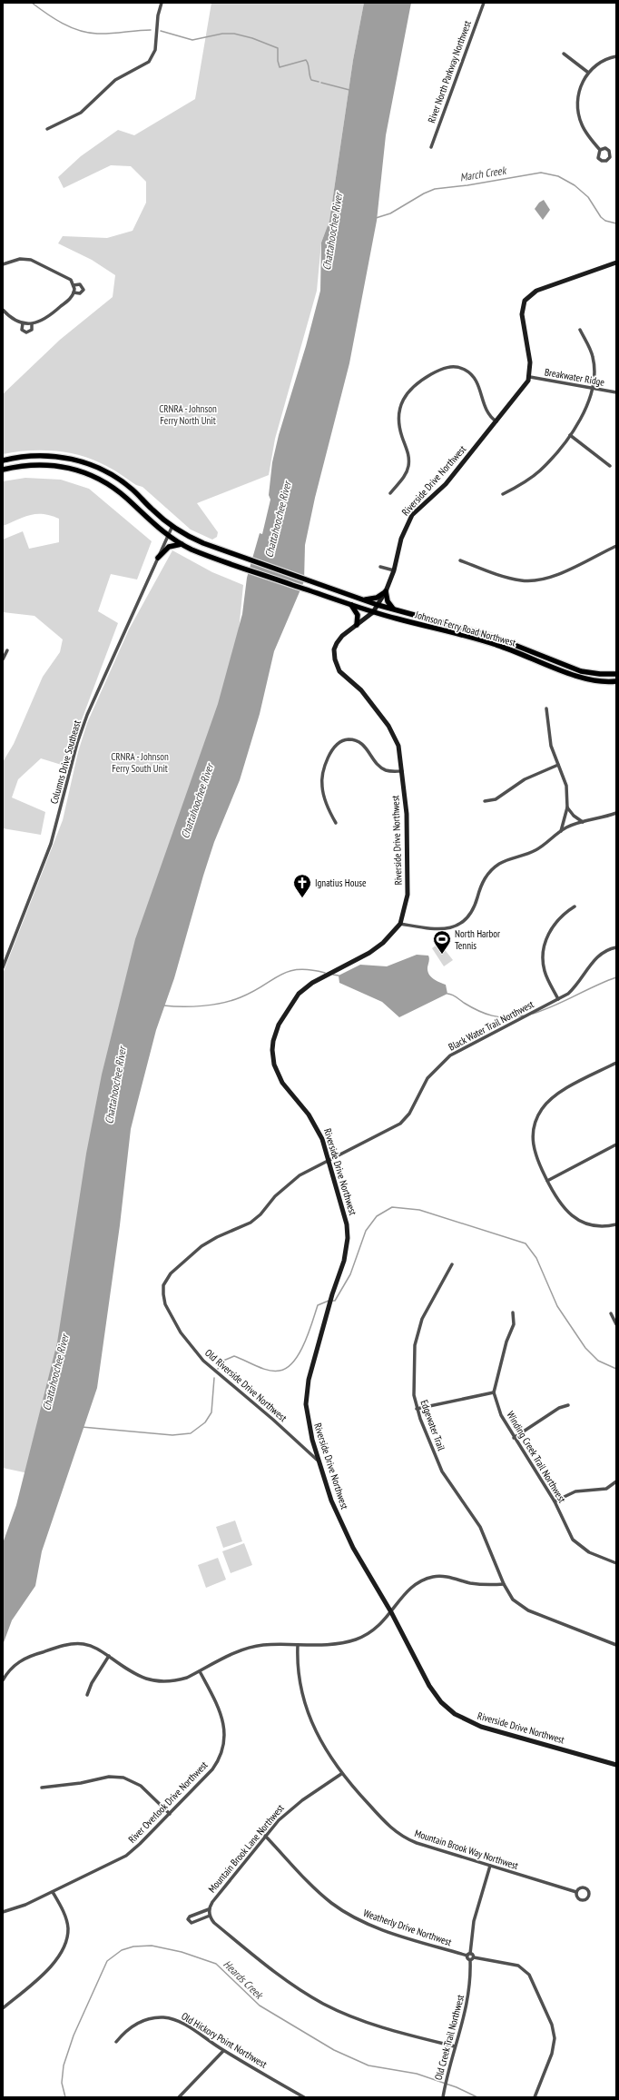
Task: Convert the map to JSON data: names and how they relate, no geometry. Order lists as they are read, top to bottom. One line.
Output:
{"streets":{"main road":["Johnson Ferry Road Northwest"],"street":["River North Parkway Northwest","Breakwater Ridge","Riverside Drive Northwest","Columns Drive Southeast","Black Water Trail Northwest","Old Riverside Drive Northwest","Edgewater Trail","Winding Creek Trail Northwest","River Overlook Drive Northwest","Mountain Brook Lane Northwest","Mountain Brook Way Northwest","Weatherly Drive Northwest","Old Creek Trail Northwest","Old Hickory Point Northwest"]},"crossings":[["Breakwater Ridge","Riverside Drive Northwest"],["Riverside Drive Northwest","Johnson Ferry Road Northwest"],["Riverside Drive Northwest","Black Water Trail Northwest"],["Riverside Drive Northwest","Old Riverside Drive Northwest"],["Johnson Ferry Road Northwest","Columns Drive Southeast"],["Black Water Trail Northwest","Old Riverside Drive Northwest"],["Mountain Brook Lane Northwest","Mountain Brook Way Northwest"],["Mountain Brook Lane Northwest","Weatherly Drive Northwest"]],"water":["March Creek","Chattahoochee River","Heards Creek"],"parks":["CRNRA - Johnson Ferry North Unit","CRNRA - Johnson Ferry South Unit"],"places":{"church":["Ignatius House"],"sports":["North Harbor Tennis"]}}
